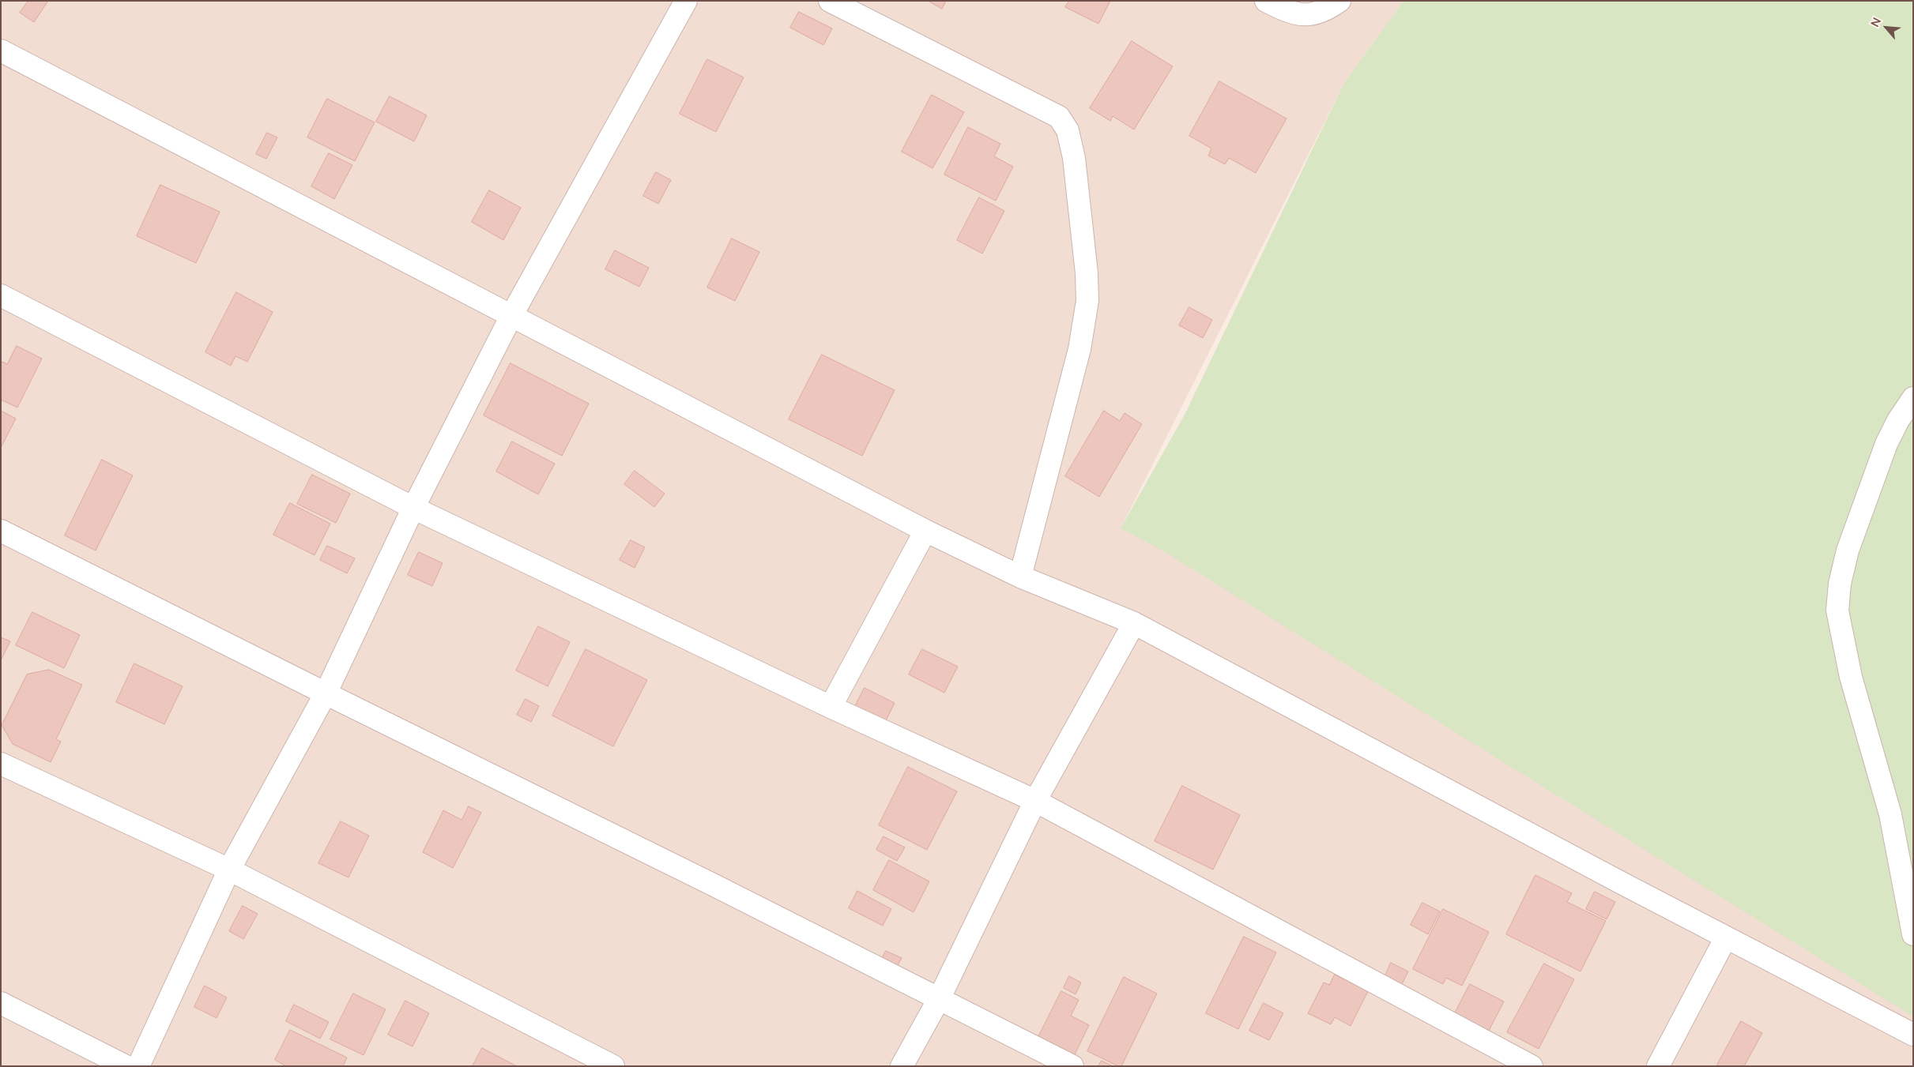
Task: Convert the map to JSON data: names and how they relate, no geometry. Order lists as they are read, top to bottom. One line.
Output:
{"north":"top left"}
